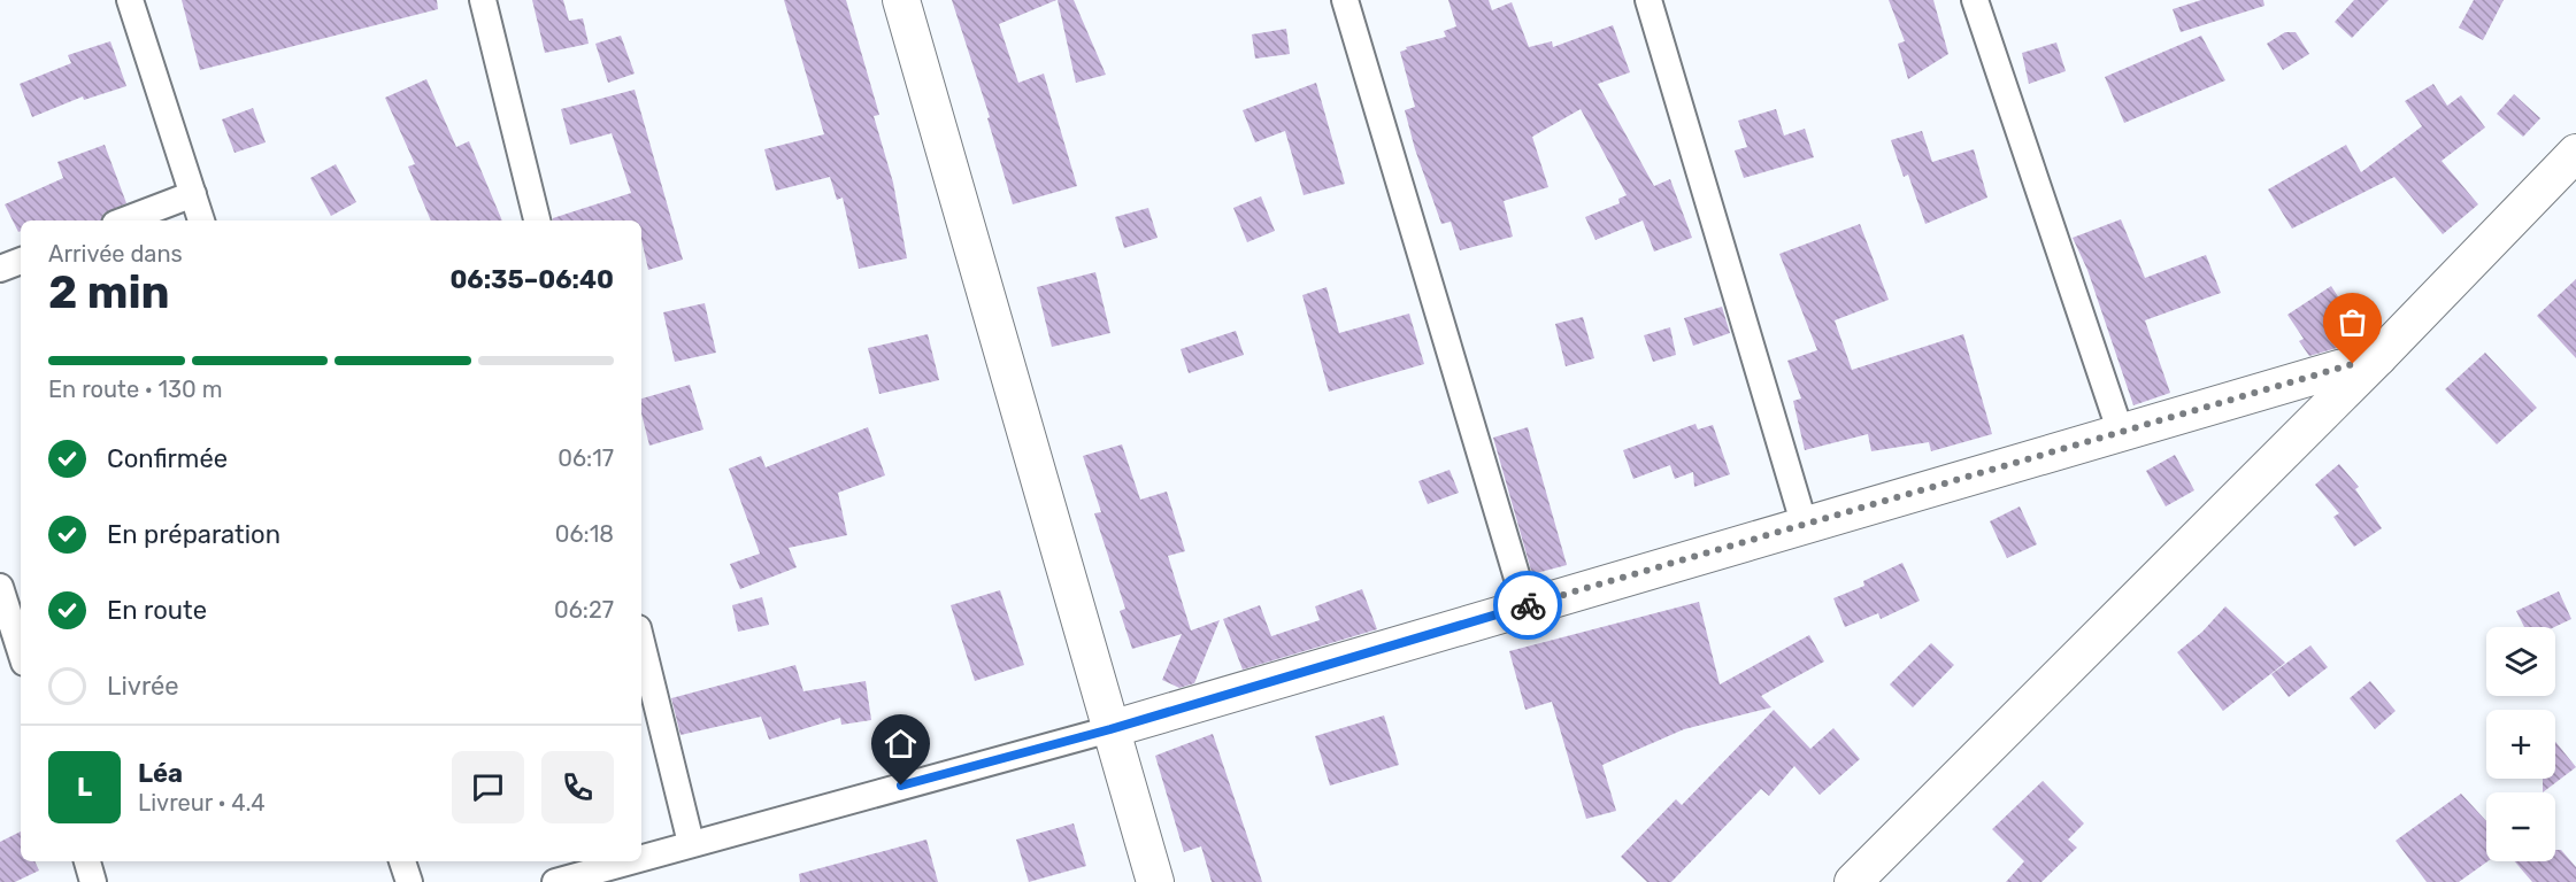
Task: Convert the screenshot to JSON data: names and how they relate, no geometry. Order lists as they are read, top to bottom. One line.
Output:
{"page":{"heading":["2 min","Arrivée dans","06:35–06:40"],"panel":["Léa","Livreur · 4.4"],"bar":"En route · 130 m","list":[["Confirmée","06:17"],["En préparation","06:18"],["En route","06:27"],"Livrée"],"map_buttons":["+","−"],"round":"L"}}
